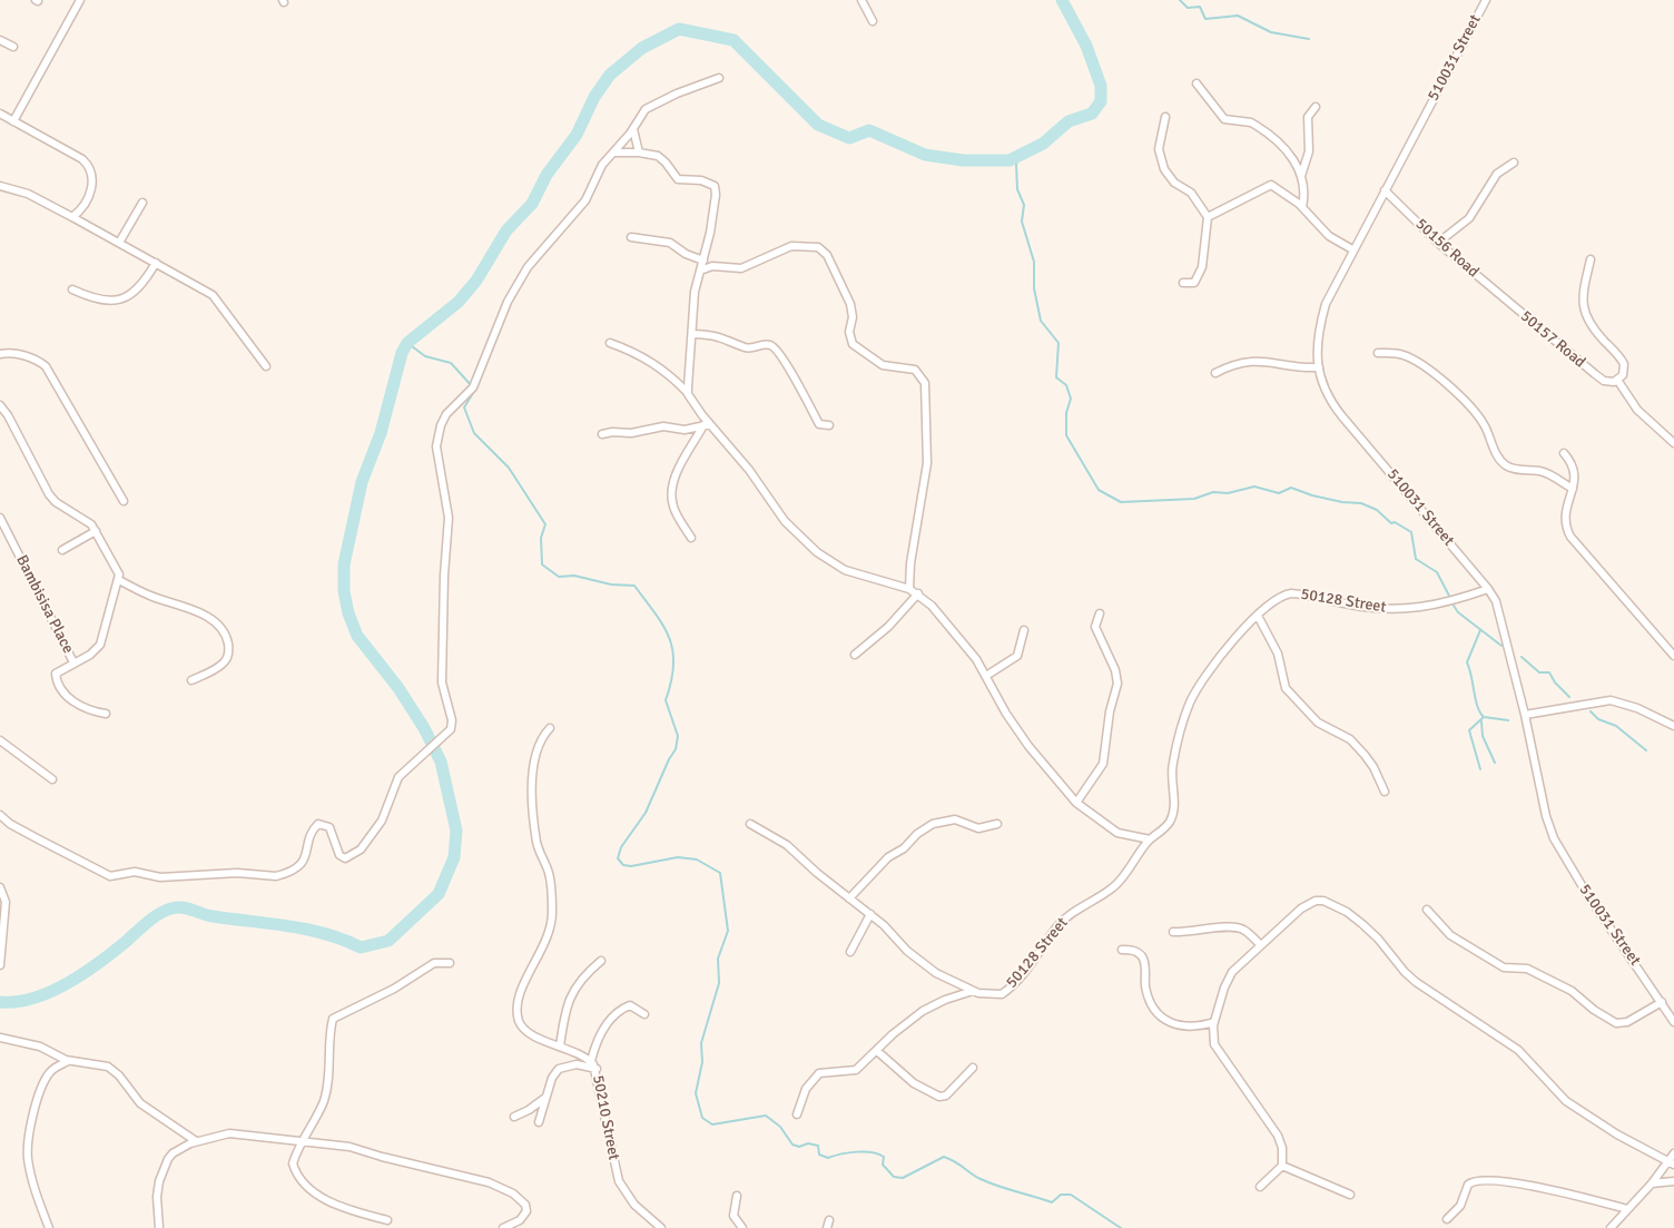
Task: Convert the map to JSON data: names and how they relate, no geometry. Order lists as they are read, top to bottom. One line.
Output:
{"streets":{"street":["510031 Street","50156 Road","50157 Road","50128 Street","Bambisisa Place","50210 Street"]},"crossings":[["510031 Street","50156 Road"],["510031 Street","50128 Street"],["50156 Road","50157 Road"]]}
